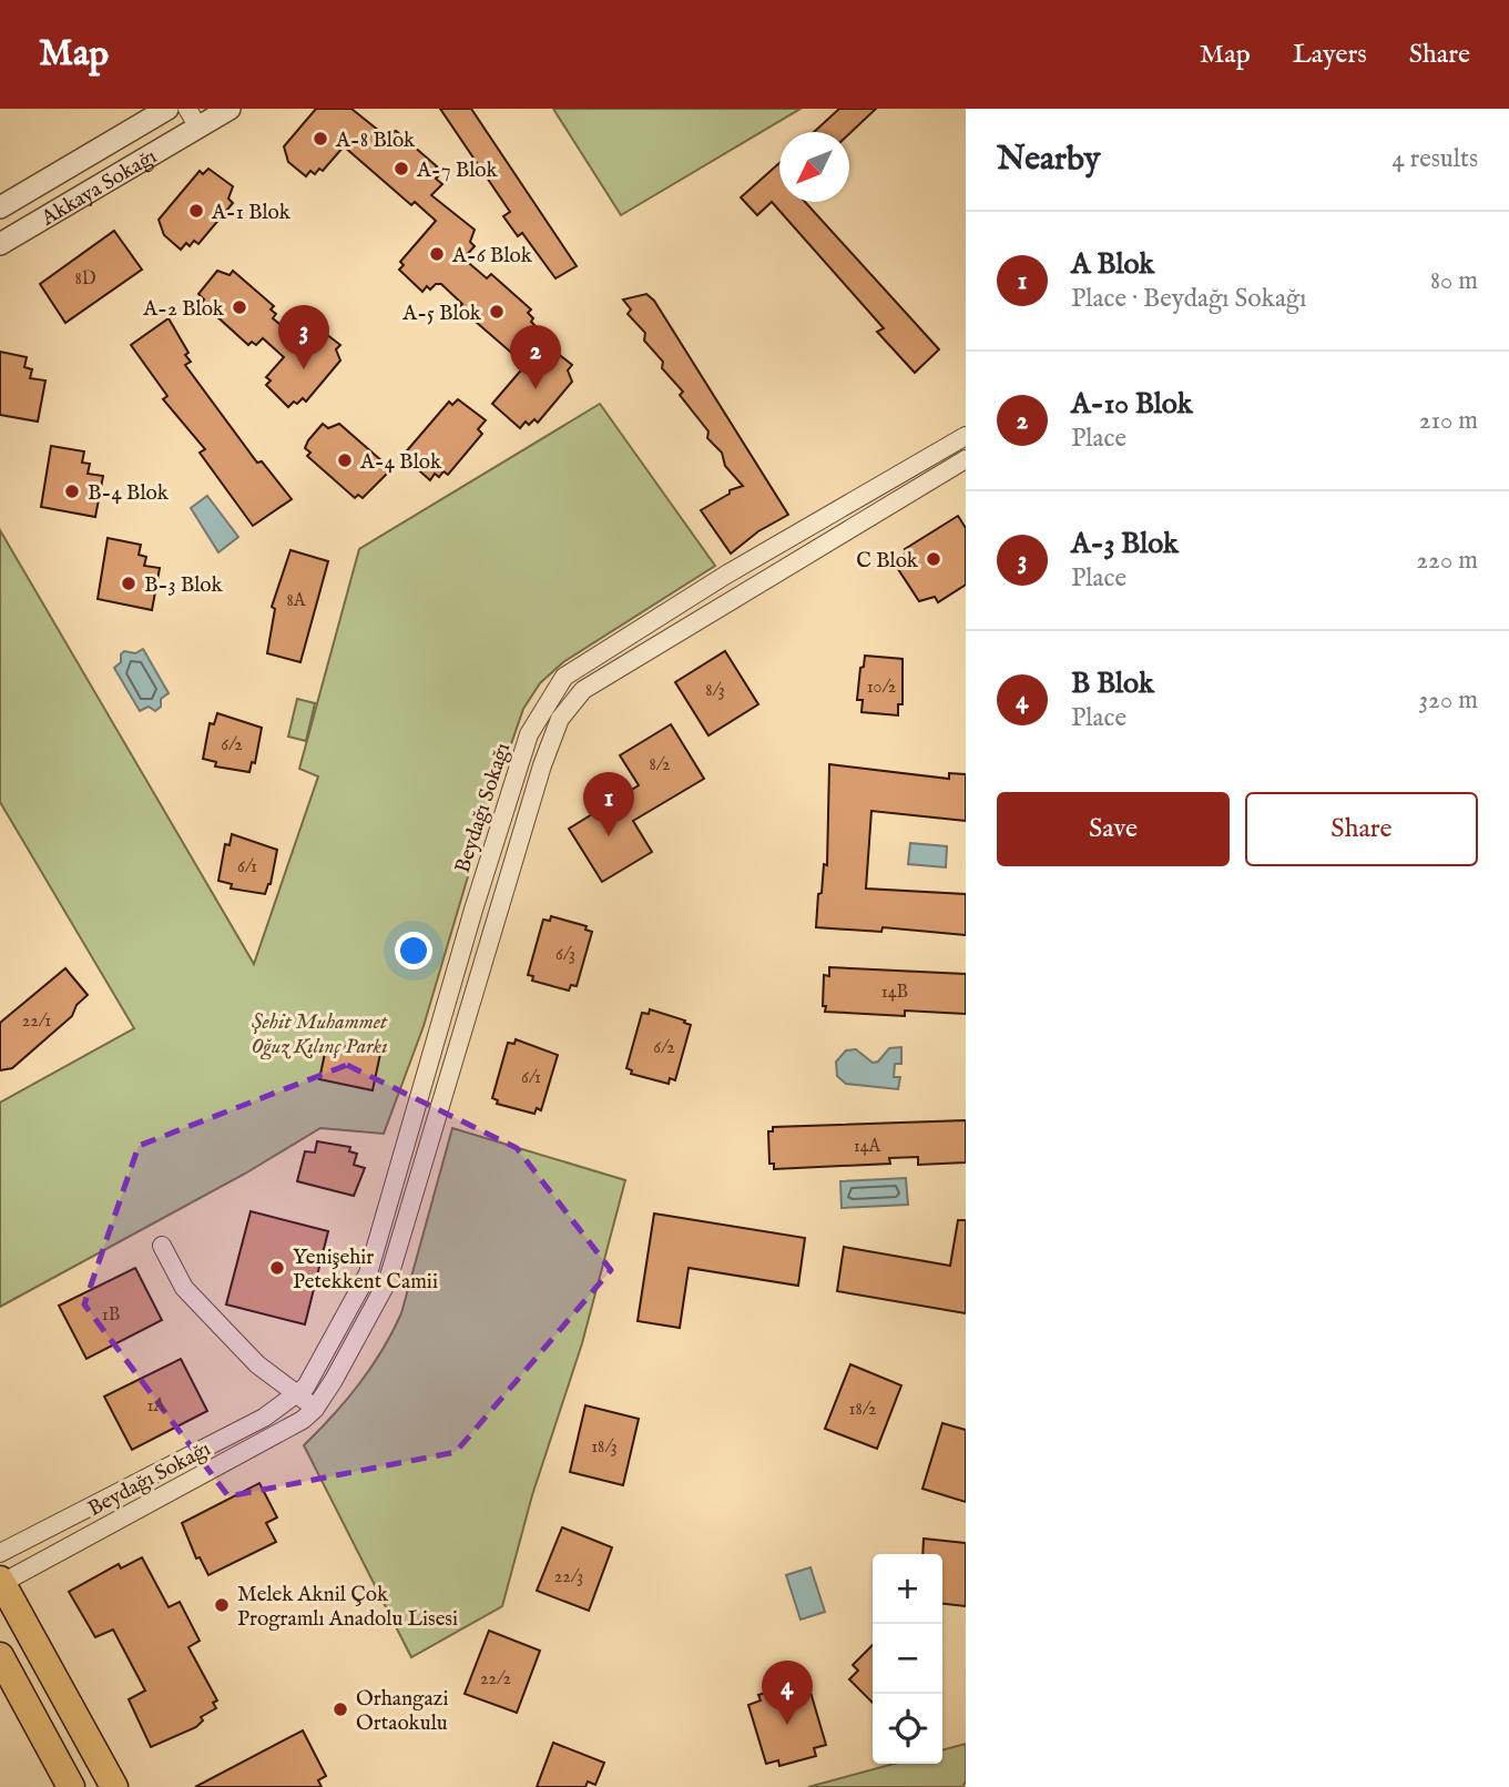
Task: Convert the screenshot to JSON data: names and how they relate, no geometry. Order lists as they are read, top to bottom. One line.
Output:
{"streets":{"street":["Akkaya Sokağı","Beydağı Sokağı"]},"parks":["Şehit Muhammet Oğuz Kılınç Parkı"],"places":["A-8 Blok","A-7 Blok","A-1 Blok","A-6 Blok","A-2 Blok","A-5 Blok","A-4 Blok","B-4 Blok","C Blok","B-3 Blok","Yenişehir Petekkent Camii","Melek Aknil Çok Programlı Anadolu Lisesi","Orhangazi Ortaokulu"],"house_numbers":["8D","8A","10/2","8/3","6/2","8/2","6/1","6/3","14B","22/1","6/2","6/1","14A","1B","1A","18/2","18/3","22/3","22/2"],"north":"bottom left","page":{"header":"Map","nav":["Map","Layers","Share"],"heading":["Nearby","4 results"],"list":[{"mark":"1","name":"A Blok","note":"Place · Beydağı Sokağı","value":"80 m"},{"mark":"2","name":"A-10 Blok","note":"Place","value":"210 m"},{"mark":"3","name":"A-3 Blok","note":"Place","value":"220 m"},{"mark":"4","name":"B Blok","note":"Place","value":"320 m"}],"pins":["3","2","1","4"],"buttons":["Save","Share"],"map_buttons":["+","−"]}}
